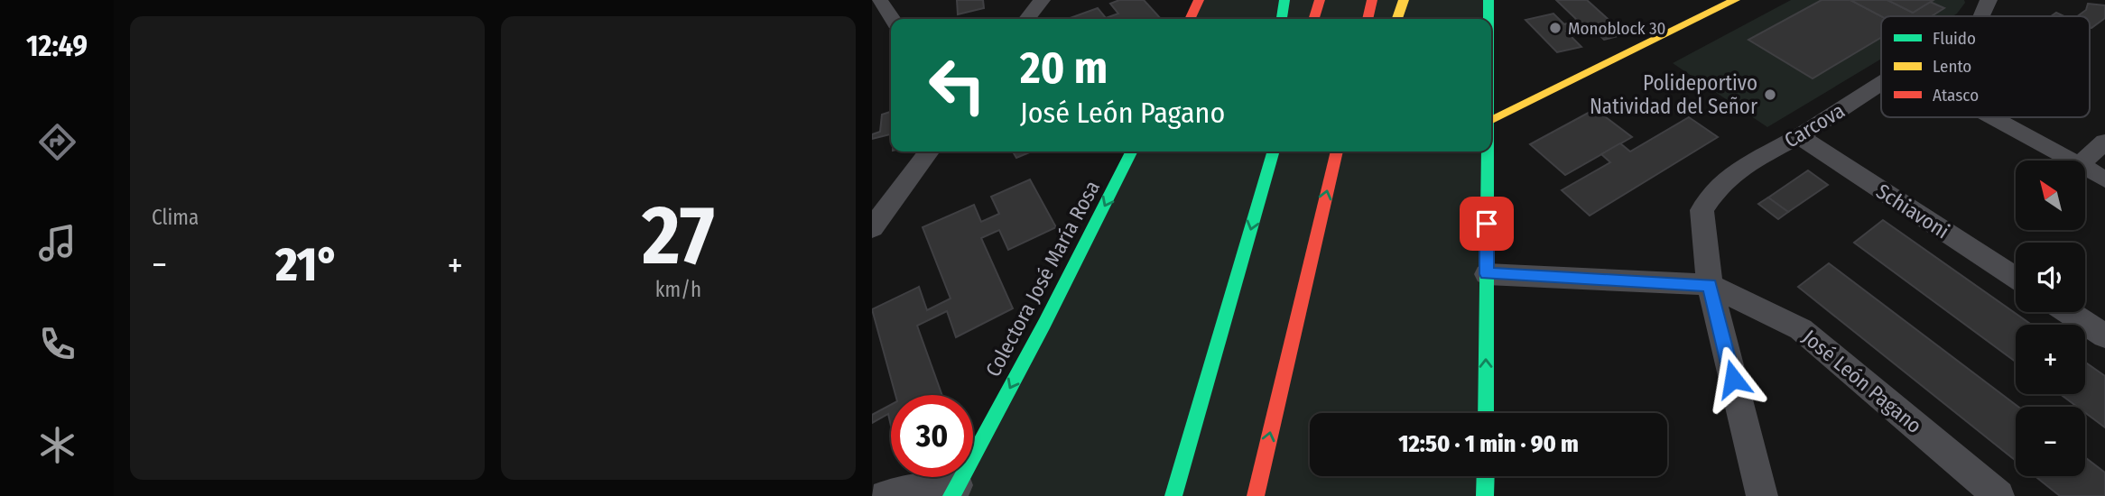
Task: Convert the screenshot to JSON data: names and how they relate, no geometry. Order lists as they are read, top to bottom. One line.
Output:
{"streets":{"main road":["Colectora José María Rosa"],"street":["Carcova","Schiavoni","José León Pagano"]},"crossings":[["Carcova","Schiavoni"],["Carcova","José León Pagano"]],"one_way":["Colectora José María Rosa"],"places":["Monoblock 30","Polideportivo Natividad del Señor"],"legend":["Fluido","Lento","Atasco"],"north":"top left","page":{"tabs":"12:49","tile":["Clima",["27","km/h"]],"turn":["20 m","José León Pagano"],"map_buttons":["+","−"],"heat":["−","21°","+"],"limit":"30","trip":"12:50 · 1 min · 90 m"}}
